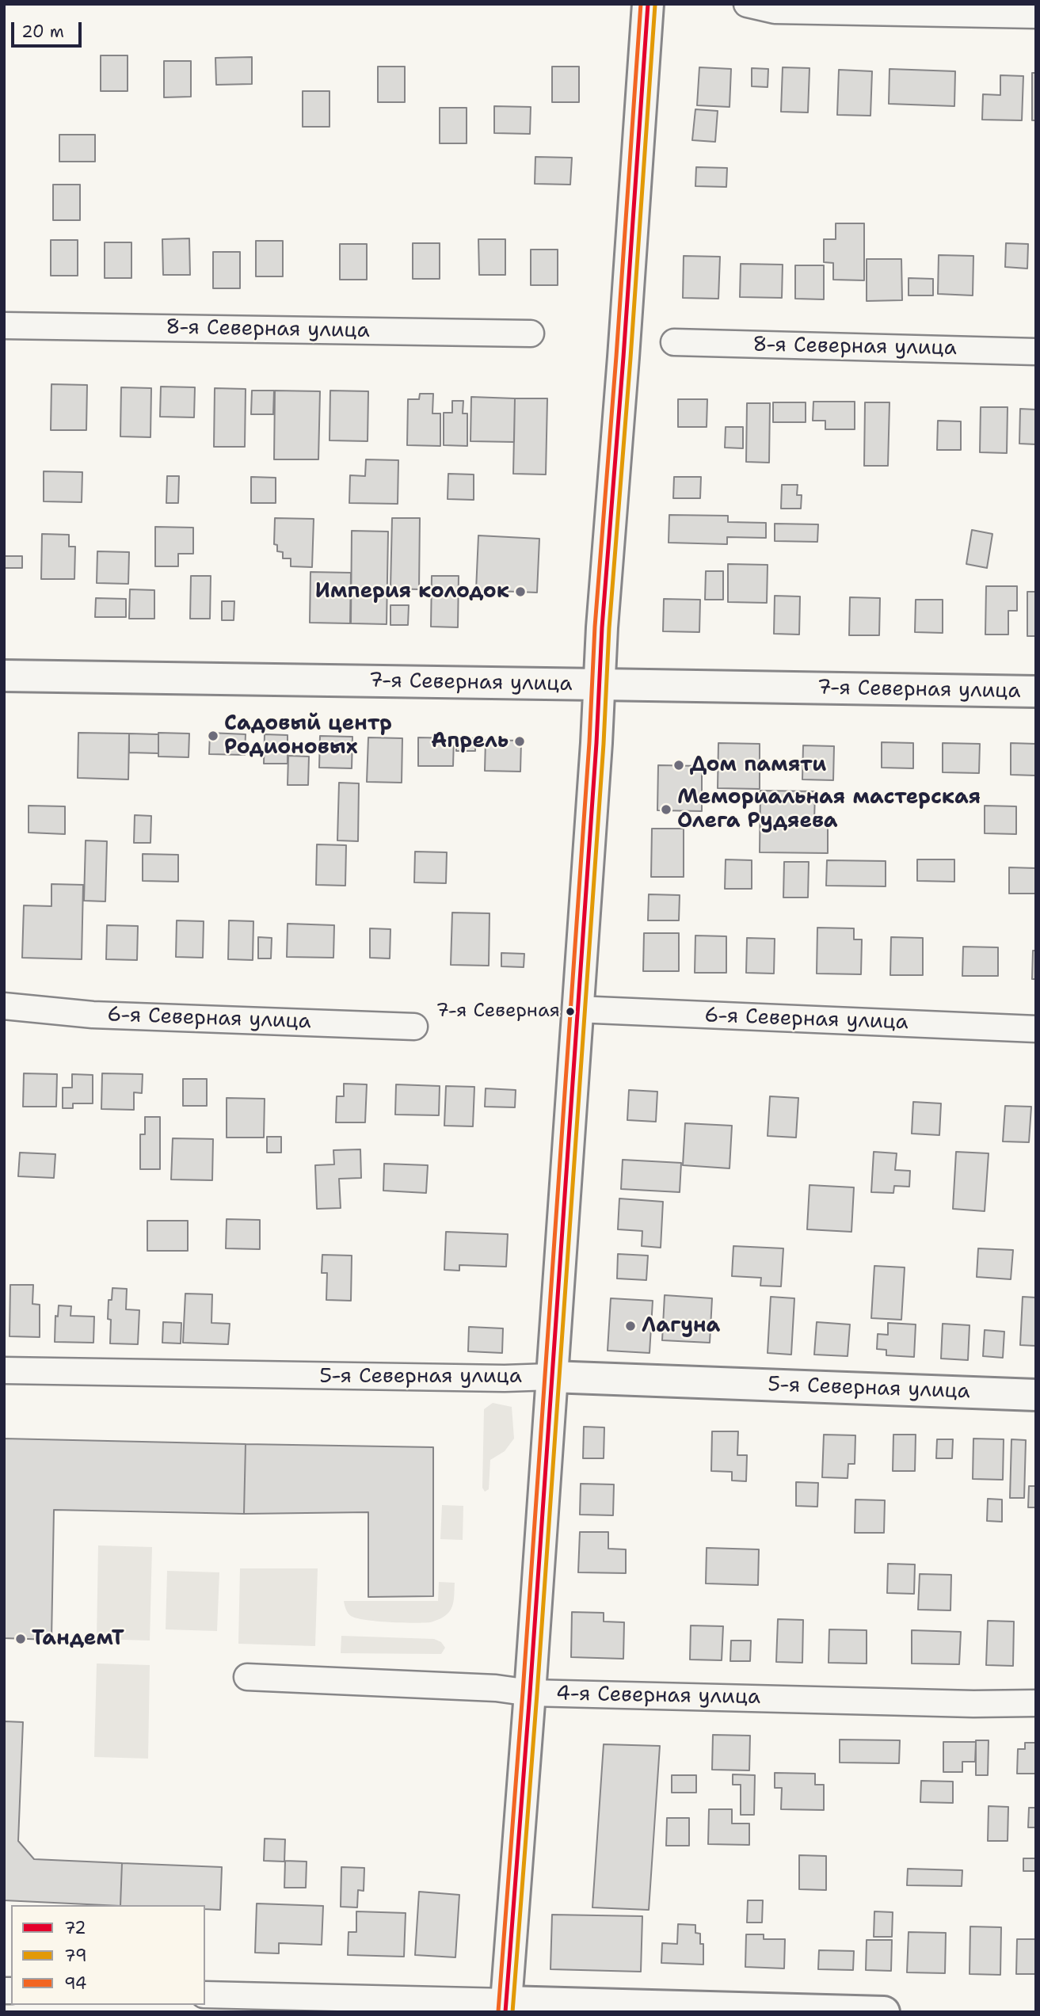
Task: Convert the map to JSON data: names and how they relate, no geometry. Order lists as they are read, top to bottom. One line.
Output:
{"streets":{"main road":["7-я Северная улица","5-я Северная улица"],"street":["8-я Северная улица","6-я Северная улица","4-я Северная улица"]},"places":["Империя колодок","Садовый центр Родионовых","Апрель","Дом памяти","Мемориальная мастерская Олега Рудяева","7-я Северная","Лагуна","ТандемТ"],"lines":["transit line 72","transit line 94","transit line 79"],"legend":["72","79","94"],"scale_bar":"20 m"}
